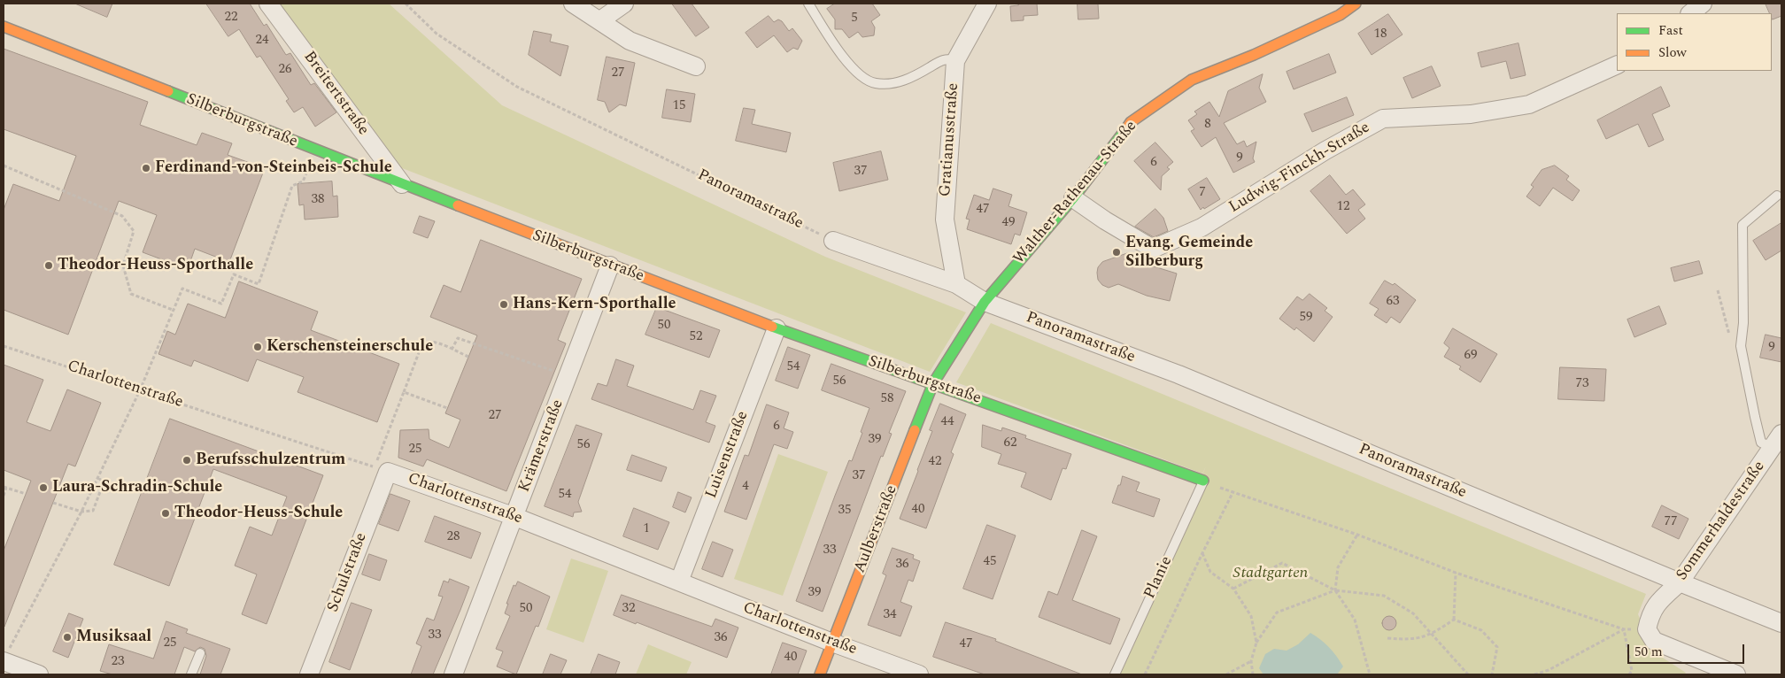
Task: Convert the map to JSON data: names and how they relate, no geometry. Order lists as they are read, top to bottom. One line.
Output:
{"streets":{"street":["Breitertstraße","Silberburgstraße","Gratianusstraße","Ludwig-Finckh-Straße","Walther-Rathenau-Straße","Panoramastraße","Charlottenstraße","Krämerstraße","Luisenstraße","Sommerhaldestraße","Aulberstraße","Schulstraße"],"lane":["Planie"]},"crossings":[["Breitertstraße","Silberburgstraße"],["Silberburgstraße","Walther-Rathenau-Straße"],["Silberburgstraße","Krämerstraße"],["Silberburgstraße","Luisenstraße"],["Silberburgstraße","Aulberstraße"],["Silberburgstraße","Planie"],["Gratianusstraße","Panoramastraße"],["Ludwig-Finckh-Straße","Walther-Rathenau-Straße"],["Walther-Rathenau-Straße","Panoramastraße"],["Walther-Rathenau-Straße","Aulberstraße"],["Panoramastraße","Sommerhaldestraße"],["Charlottenstraße","Krämerstraße"],["Charlottenstraße","Luisenstraße"],["Charlottenstraße","Aulberstraße"],["Charlottenstraße","Schulstraße"]],"parks":["Stadtgarten"],"places":["Ferdinand-von-Steinbeis-Schule","Evang. Gemeinde Silberburg","Theodor-Heuss-Sporthalle","Hans-Kern-Sporthalle","Kerschensteinerschule","Berufsschulzentrum","Laura-Schradin-Schule","Theodor-Heuss-Schule","Musiksaal"],"house_numbers":["22","5","18","24","26","27","15","8","9","6","37","7","38","12","47","49","63","59","50","52","9","69","54","56","73","58","27","44","6","39","62","56","25","42","37","4","54","40","35","77","1","28","33","45","36","39","50","32","34","33","36","25","47","40","23"],"legend":["Fast","Slow"],"scale_bar":"50 m"}
